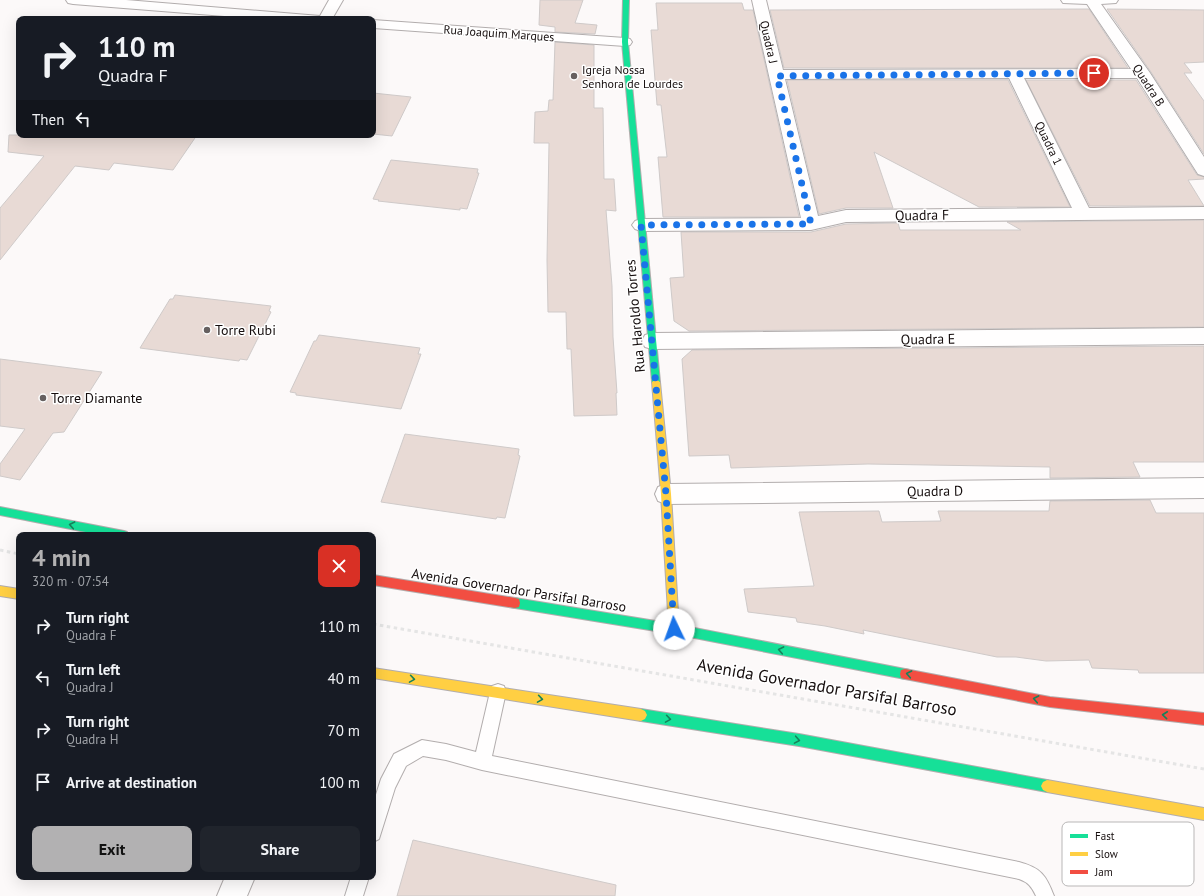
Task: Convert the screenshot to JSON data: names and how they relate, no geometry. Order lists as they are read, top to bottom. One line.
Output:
{"streets":{"main road":["Rua Haroldo Torres","Avenida Governador Parsifal Barroso"],"street":["Rua Joaquim Marques","Quadra J","Quadra B","Quadra 1","Quadra F","Quadra E","Quadra D"]},"crossings":[["Rua Joaquim Marques","Rua Haroldo Torres"],["Quadra J","Quadra F"],["Quadra 1","Quadra F"],["Quadra F","Rua Haroldo Torres"],["Rua Haroldo Torres","Quadra E"],["Rua Haroldo Torres","Quadra D"],["Rua Haroldo Torres","Avenida Governador Parsifal Barroso"]],"places":["Igreja Nossa Senhora de Lourdes","Torre Rubi","Torre Diamante"],"legend":["Fast","Slow","Jam"],"page":{"turn":["110 m","Quadra F"],"then":"Then","heading":["4 min","320 m · 07:54"],"list":[{"name":"Turn right","note":"Quadra F","value":"110 m"},{"name":"Turn left","note":"Quadra J","value":"40 m"},{"name":"Turn right","note":"Quadra H","value":"70 m"},{"name":"Arrive at destination","value":"100 m"}],"buttons":["Exit","Share"]}}
